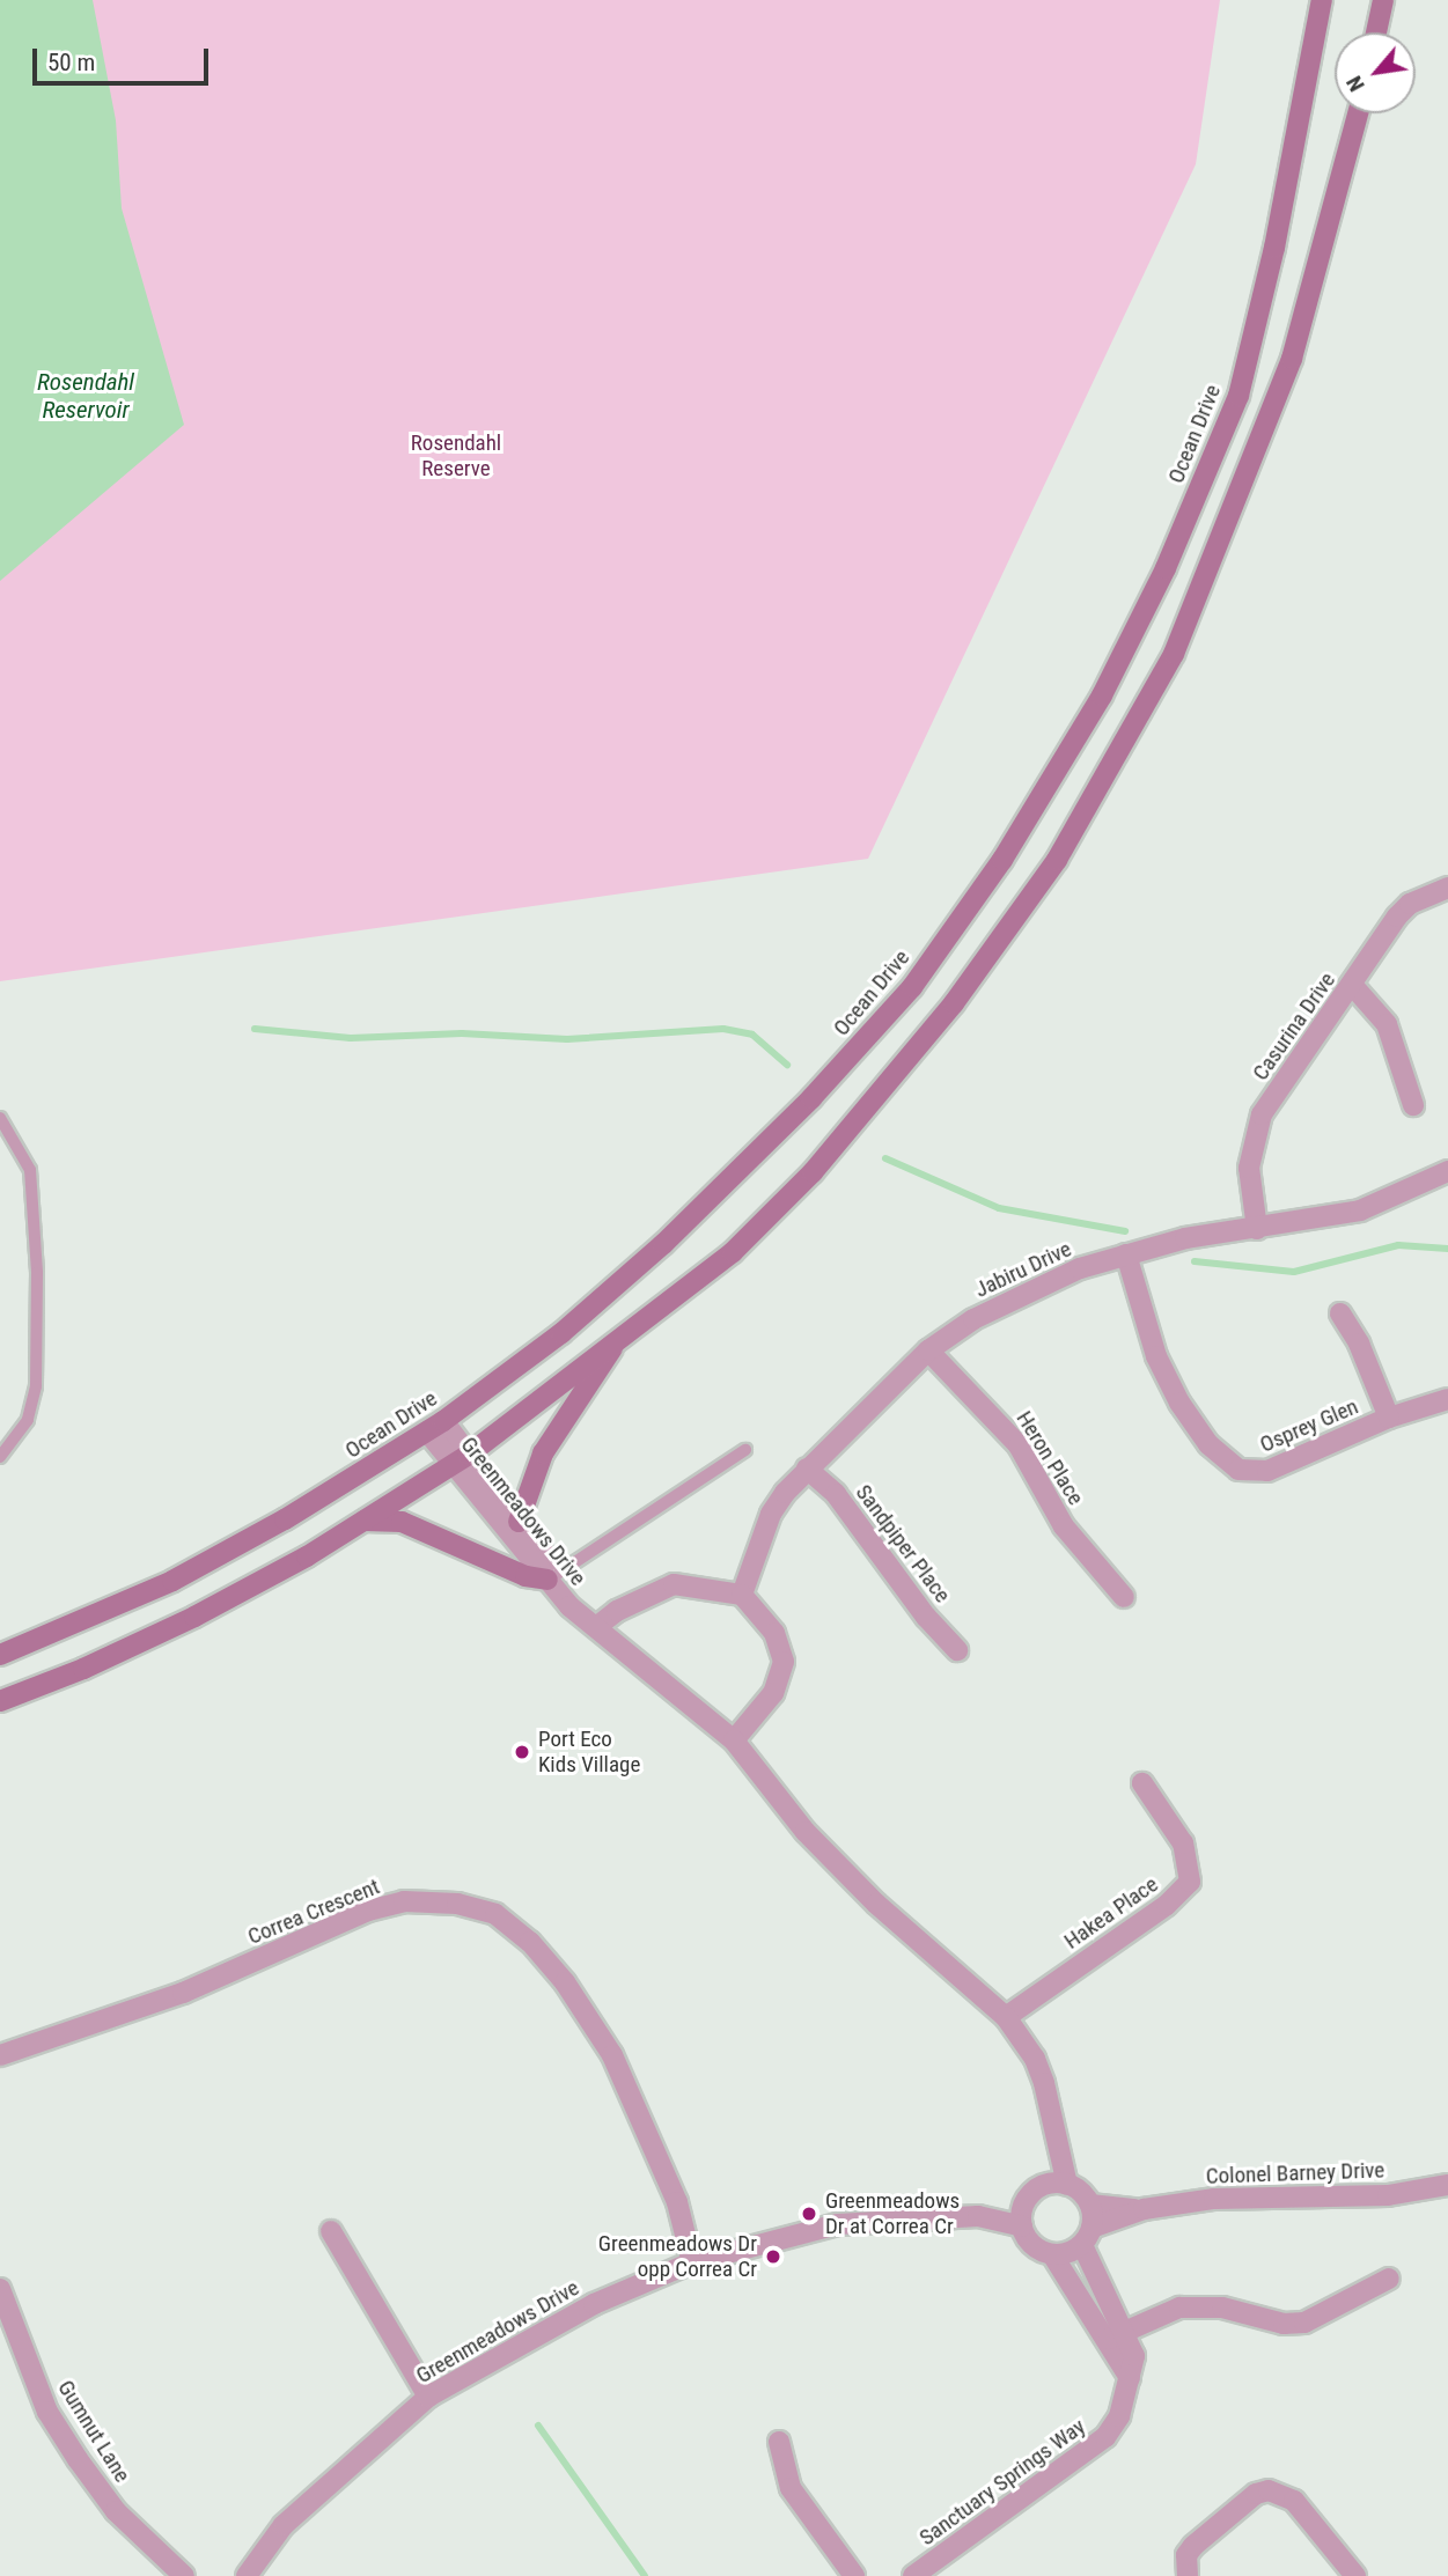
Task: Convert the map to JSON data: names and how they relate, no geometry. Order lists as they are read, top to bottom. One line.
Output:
{"streets":{"main road":["Ocean Drive"],"street":["Casurina Drive","Jabiru Drive","Osprey Glen","Heron Place","Greenmeadows Drive","Sandpiper Place","Correa Crescent","Hakea Place","Colonel Barney Drive","Gumnut Lane","Sanctuary Springs Way"]},"crossings":[["Ocean Drive","Greenmeadows Drive"],["Casurina Drive","Jabiru Drive"],["Jabiru Drive","Osprey Glen"],["Jabiru Drive","Heron Place"],["Jabiru Drive","Sandpiper Place"],["Greenmeadows Drive","Correa Crescent"],["Greenmeadows Drive","Hakea Place"],["Greenmeadows Drive","Colonel Barney Drive"],["Greenmeadows Drive","Sanctuary Springs Way"],["Colonel Barney Drive","Sanctuary Springs Way"]],"water":["Rosendahl Reservoir"],"parks":["Rosendahl Reserve"],"places":["Port Eco Kids Village","Greenmeadows Dr at Correa Cr","Greenmeadows Dr opp Correa Cr"],"scale_bar":"50 m","north":"bottom left"}
